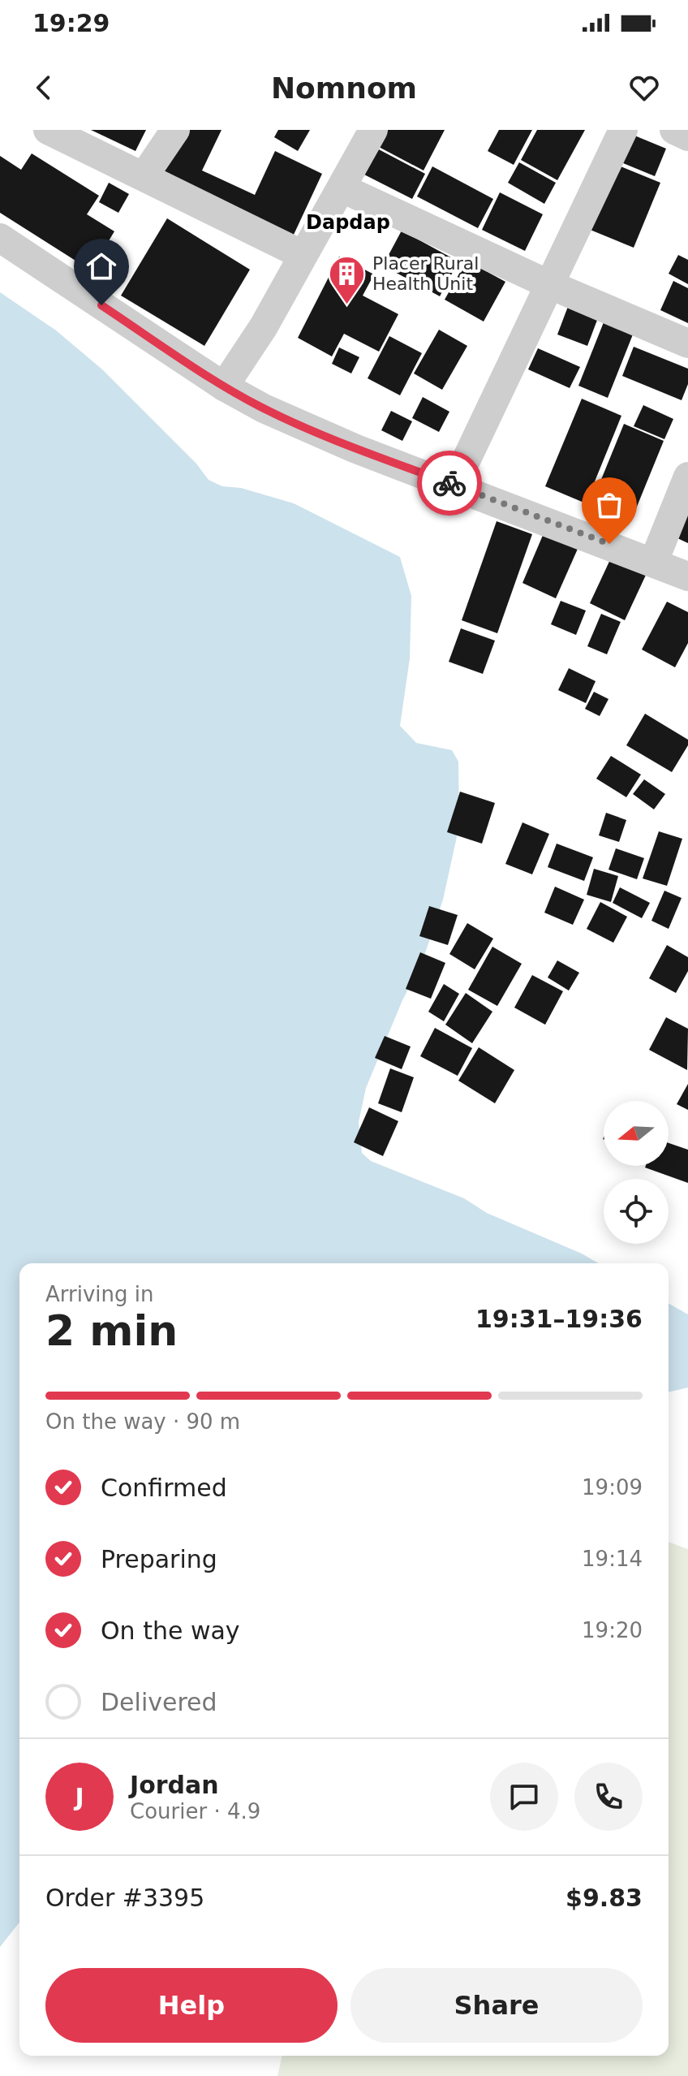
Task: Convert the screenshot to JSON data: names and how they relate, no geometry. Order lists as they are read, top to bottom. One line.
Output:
{"districts":["Dapdap"],"places":{"building":["Placer Rural Health Unit"]},"north":"left","page":{"status":"19:29","header":"Nomnom","heading":["2 min","Arriving in","19:31–19:36"],"panel":["Jordan","Courier · 4.9","Order #3395","$9.83"],"bar":"On the way · 90 m","list":[["Confirmed","19:09"],["Preparing","19:14"],["On the way","19:20"],"Delivered"],"round":"J","buttons":["Help","Share"]}}
